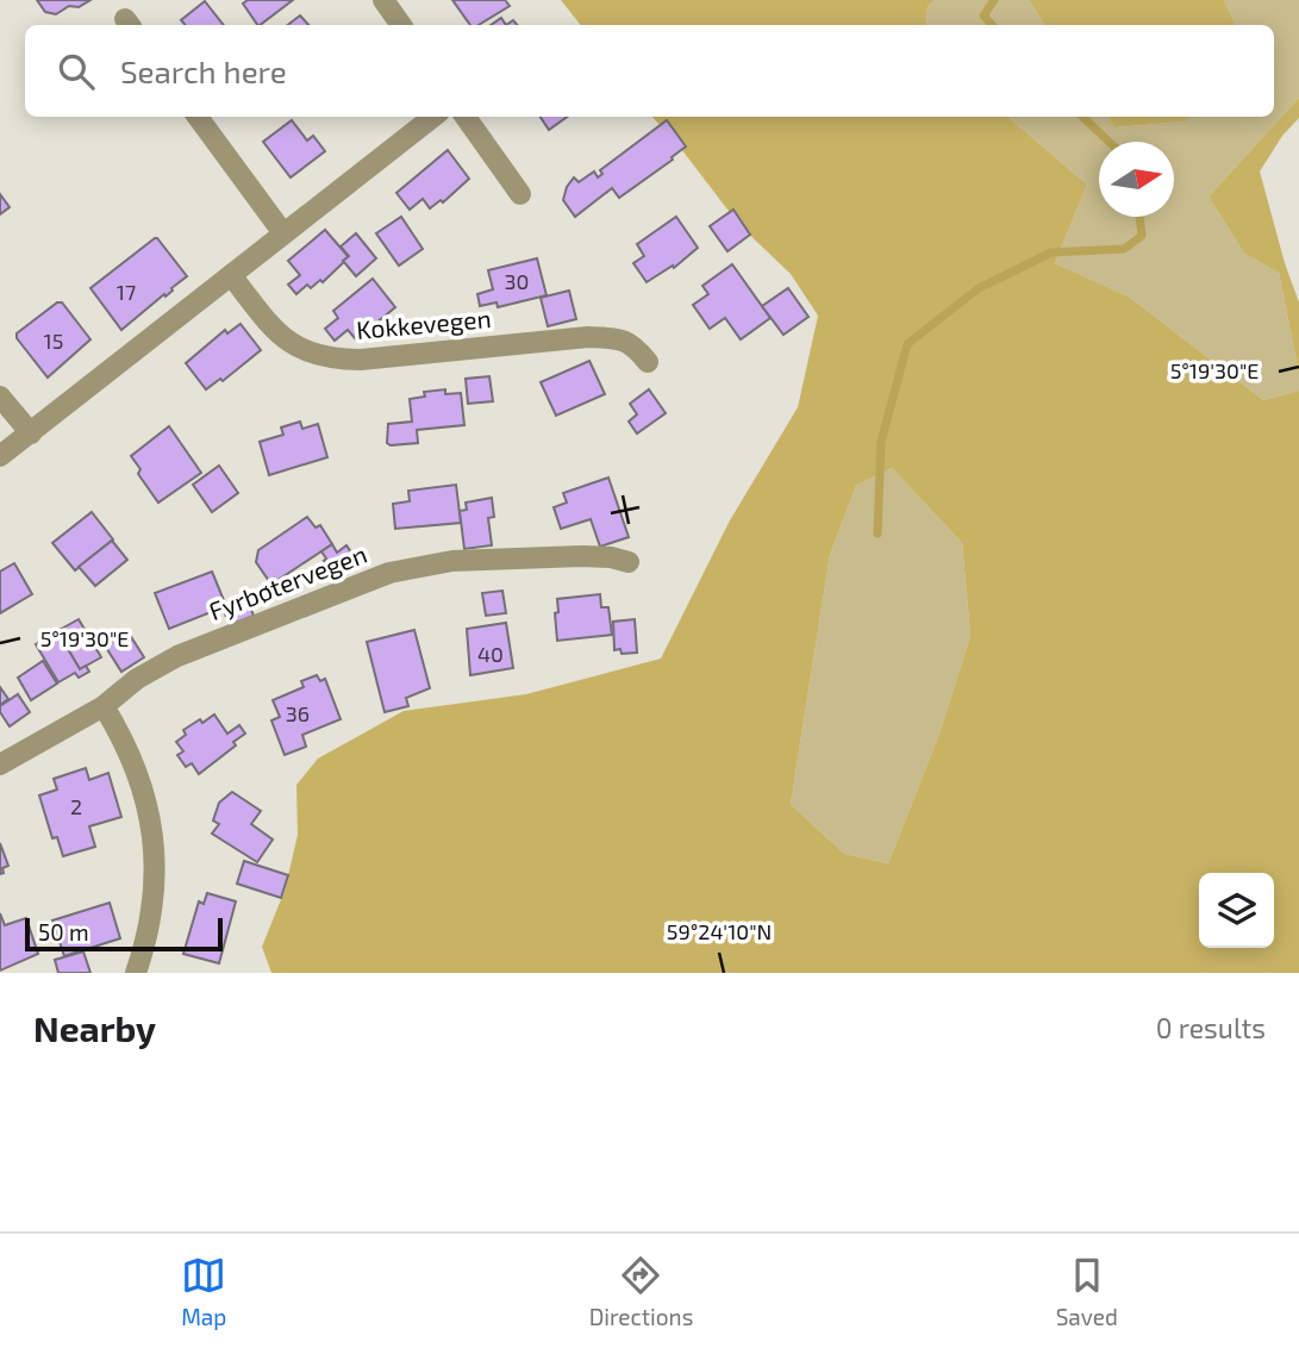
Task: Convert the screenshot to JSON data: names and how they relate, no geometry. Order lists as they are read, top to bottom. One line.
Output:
{"streets":{"street":["Kokkevegen","Fyrbøtervegen"]},"house_numbers":["30","17","15","40","36","2"],"scale_bar":"50 m","north":"right","page":{"search":"Search here","scale":"50 m","heading":["Nearby","0 results"],"nav":["Map","Directions","Saved"]},"coordinates":["5°19'30\"E","59°24'10\"N"]}
